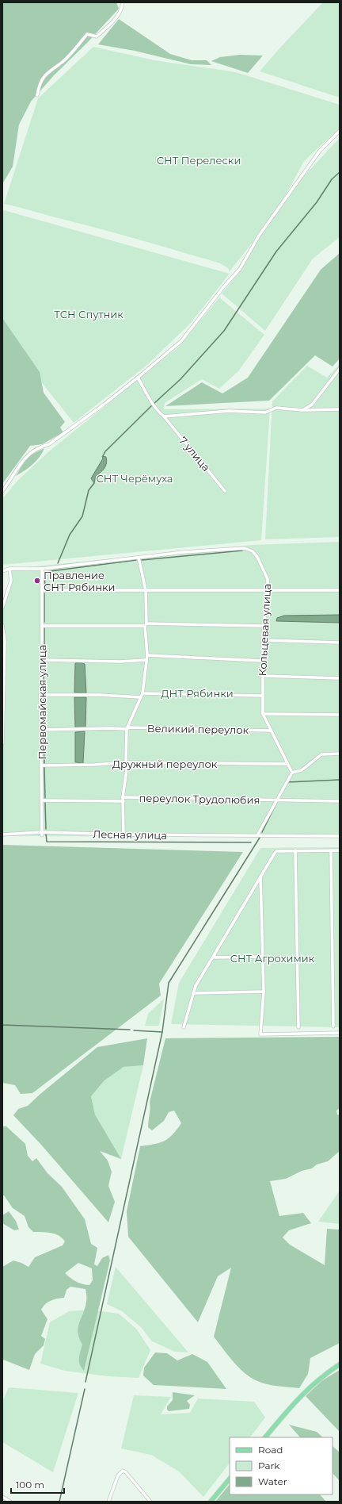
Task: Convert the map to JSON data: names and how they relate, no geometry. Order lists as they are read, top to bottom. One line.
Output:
{"streets":{"street":["7 улица","Кольцевая улица","Первомайская улица","Великий переулок","Дружный переулок","переулок Трудолюбия","Лесная улица"]},"crossings":[["Кольцевая улица","Первомайская улица"],["Кольцевая улица","Великий переулок"],["Кольцевая улица","Дружный переулок"],["Первомайская улица","Великий переулок"],["Первомайская улица","Дружный переулок"],["Первомайская улица","Лесная улица"]],"parks":["СНТ Перелески","ТСН Спутник","СНТ Черёмуха","ДНТ Рябинки","СНТ Агрохимик"],"places":["Правление СНТ Рябинки"],"legend":["Road","Park","Water"],"scale_bar":"100 m"}
